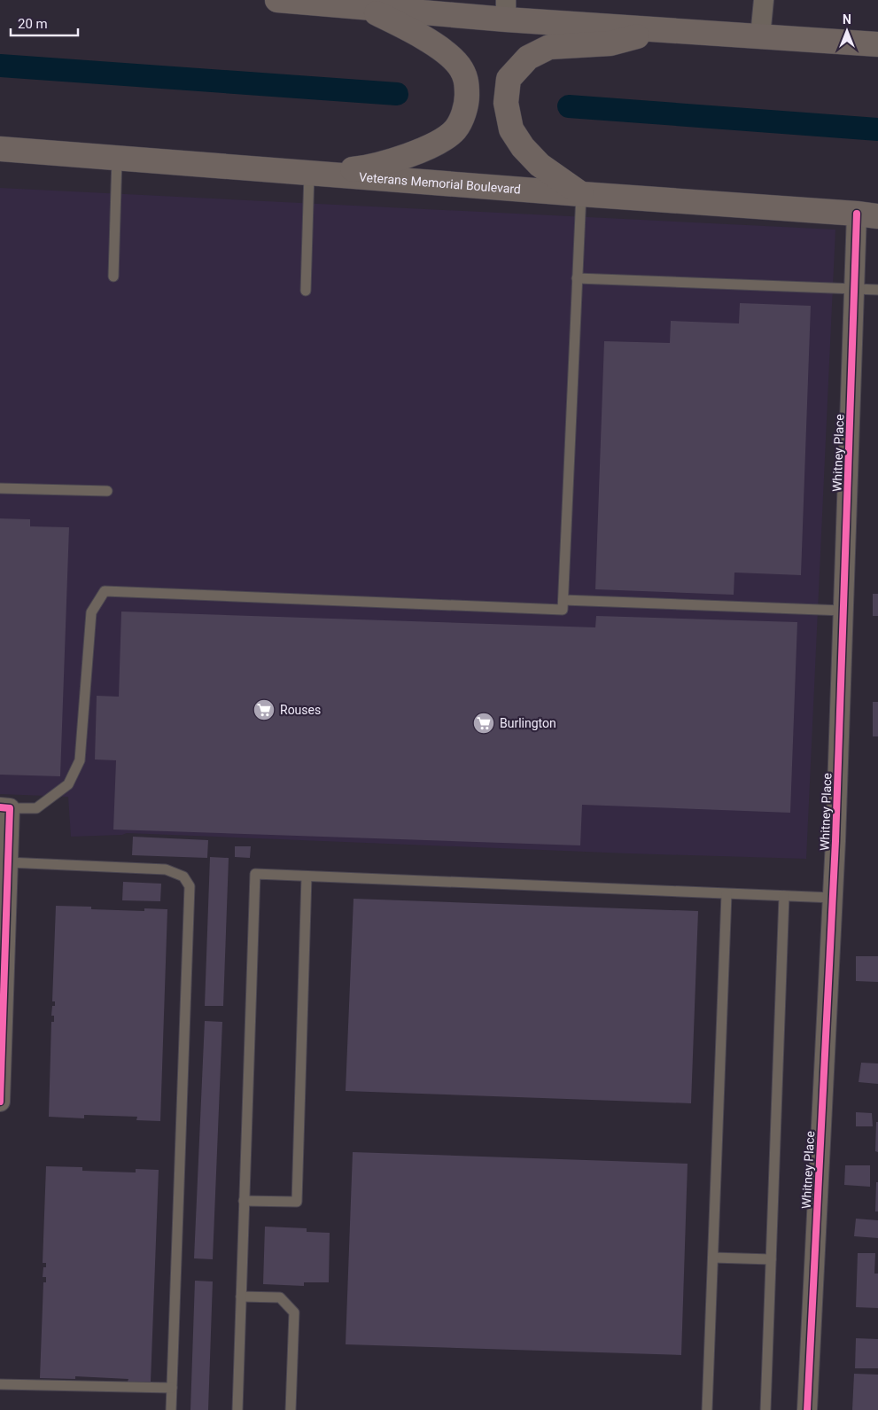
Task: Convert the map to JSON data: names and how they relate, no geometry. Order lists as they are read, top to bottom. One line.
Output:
{"streets":{"main road":["Veterans Memorial Boulevard"],"street":["Whitney Place"]},"crossings":[["Veterans Memorial Boulevard","Whitney Place"]],"places":{"supermarket":["Rouses","Burlington"]},"scale_bar":"20 m","north":"top"}
